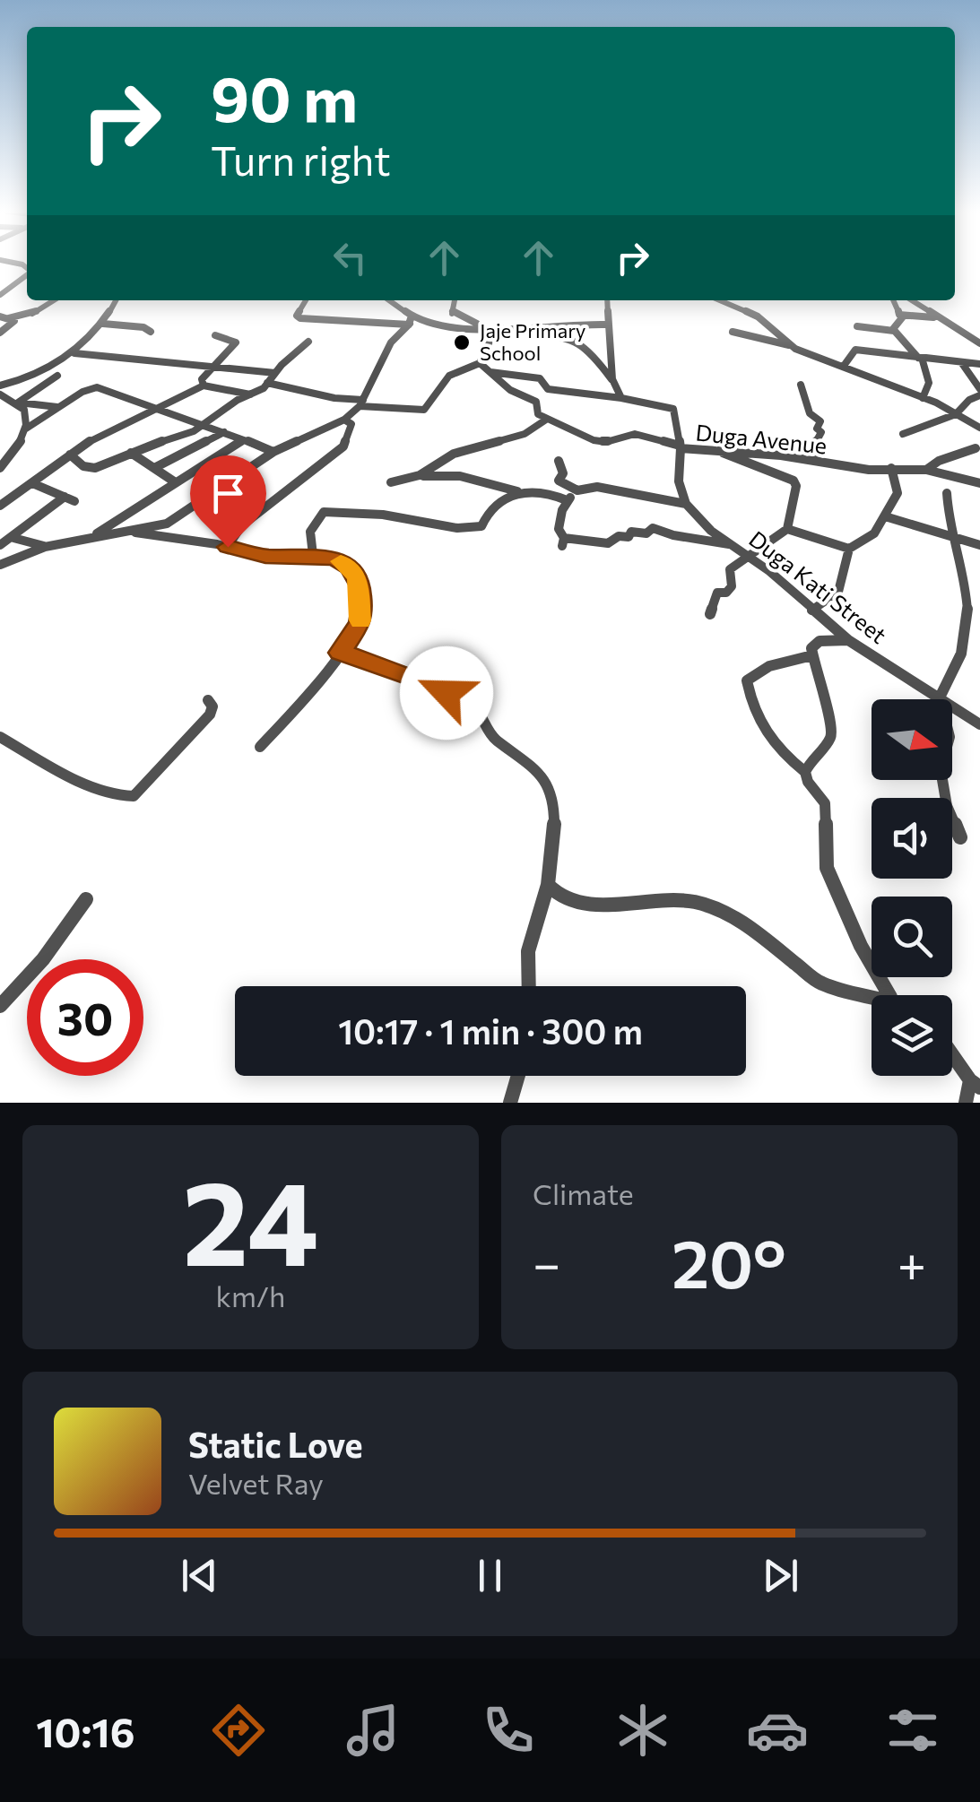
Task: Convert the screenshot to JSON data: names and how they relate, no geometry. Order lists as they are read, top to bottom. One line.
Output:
{"streets":{"street":["Duga Avenue","Duga Kati Street"]},"places":["Jaje Primary School"],"north":"right","page":{"turn":["90 m","Turn right"],"limit":"30","trip":"10:17 · 1 min · 300 m","tile":[["24","km/h"],"Climate"],"heat":["−","20°","+"],"song":["Static Love","Velvet Ray"],"tabs":"10:16"}}
